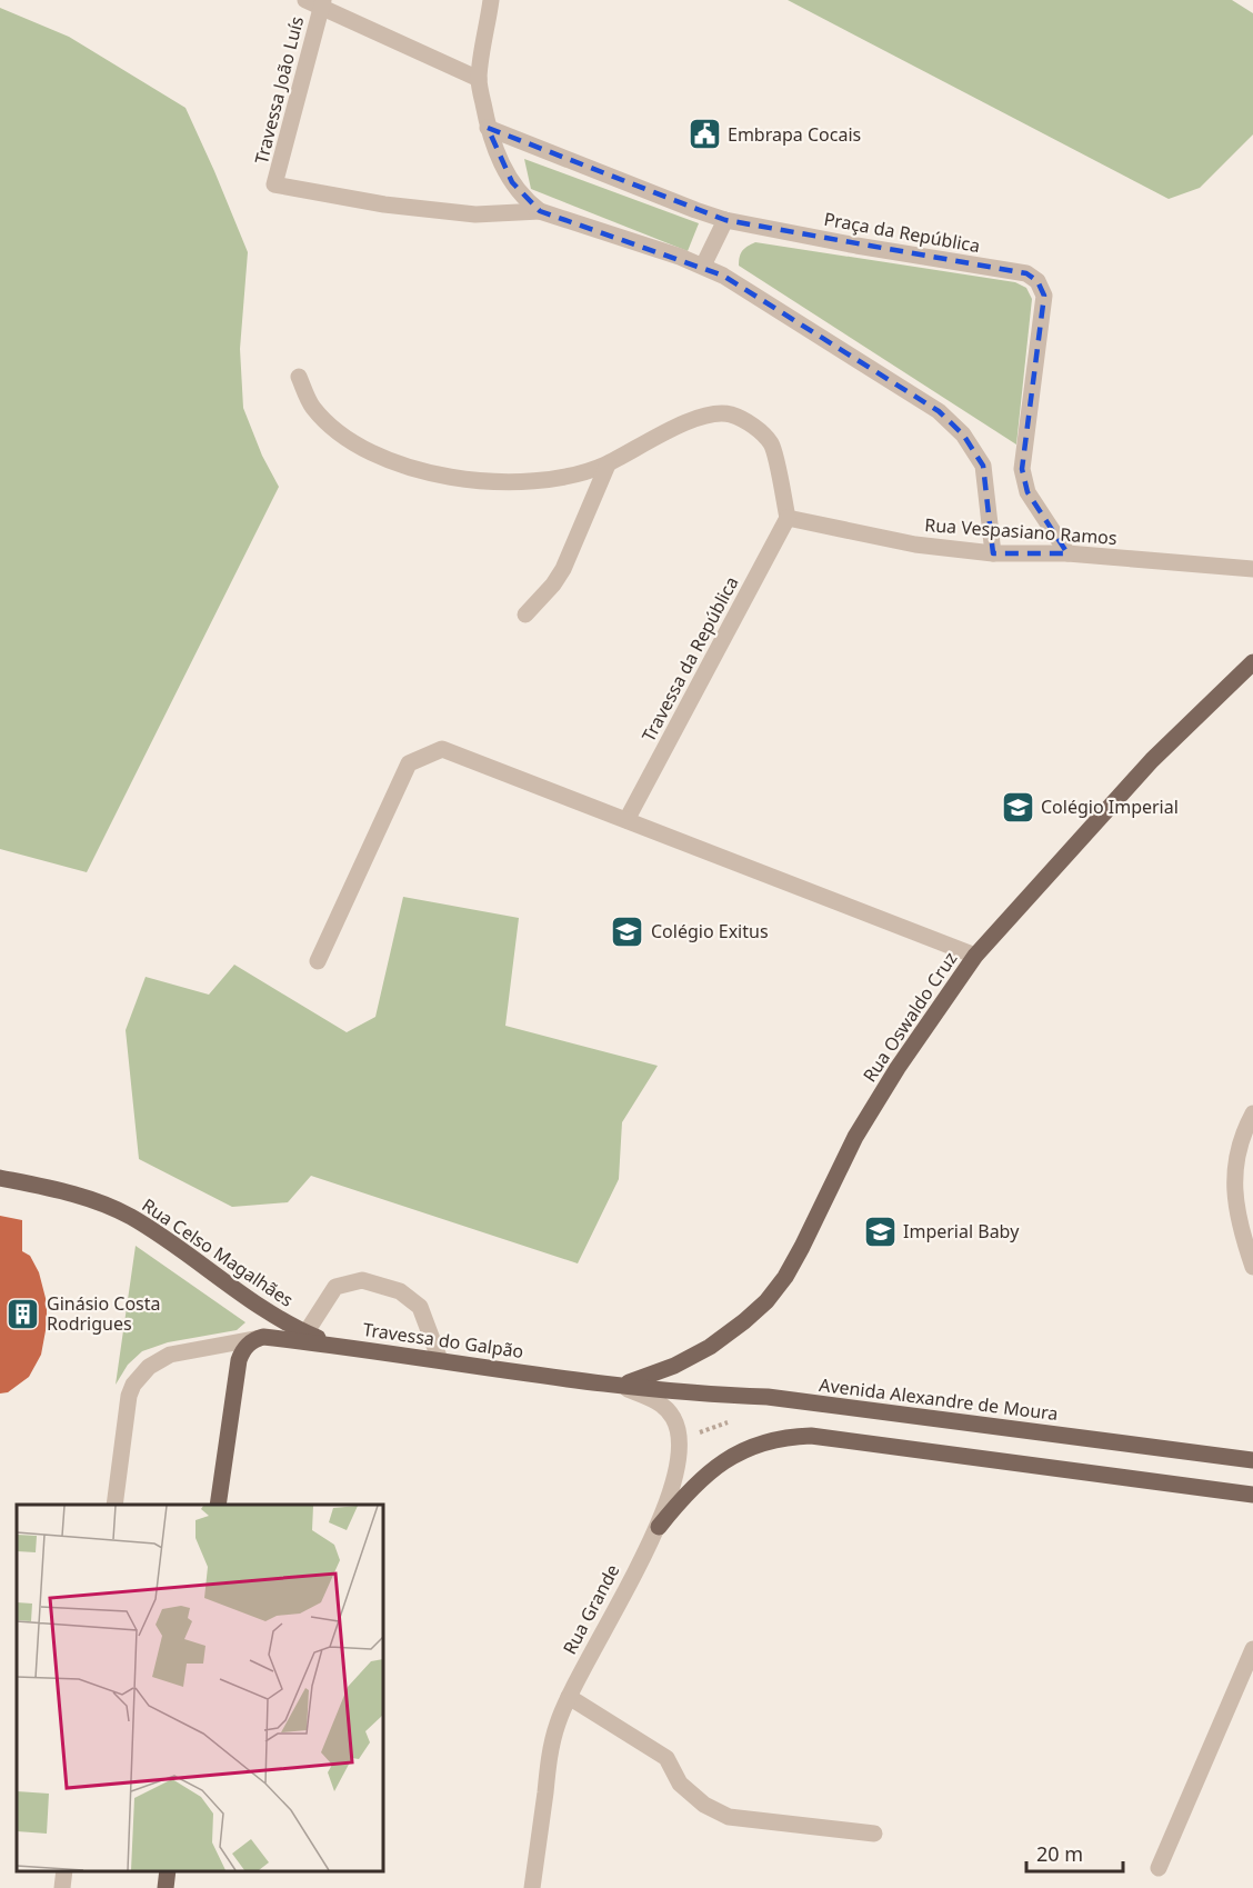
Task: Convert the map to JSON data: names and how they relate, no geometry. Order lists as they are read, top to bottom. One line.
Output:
{"streets":{"main road":["Rua Oswaldo Cruz","Rua Celso Magalhães","Travessa do Galpão","Avenida Alexandre de Moura"],"street":["Travessa João Luís","Praça da República","Rua Vespasiano Ramos","Travessa da República","Rua Grande"]},"crossings":[["Praça da República","Rua Vespasiano Ramos"],["Rua Vespasiano Ramos","Travessa da República"],["Rua Oswaldo Cruz","Travessa do Galpão"],["Rua Oswaldo Cruz","Avenida Alexandre de Moura"],["Rua Oswaldo Cruz","Rua Grande"],["Rua Celso Magalhães","Travessa do Galpão"],["Travessa do Galpão","Avenida Alexandre de Moura"],["Travessa do Galpão","Rua Grande"],["Avenida Alexandre de Moura","Rua Grande"]],"places":{"public building":["Embrapa Cocais"],"school or university":["Colégio Imperial","Colégio Exitus","Imperial Baby"],"building":["Ginásio Costa Rodrigues"]},"scale_bar":"20 m"}
